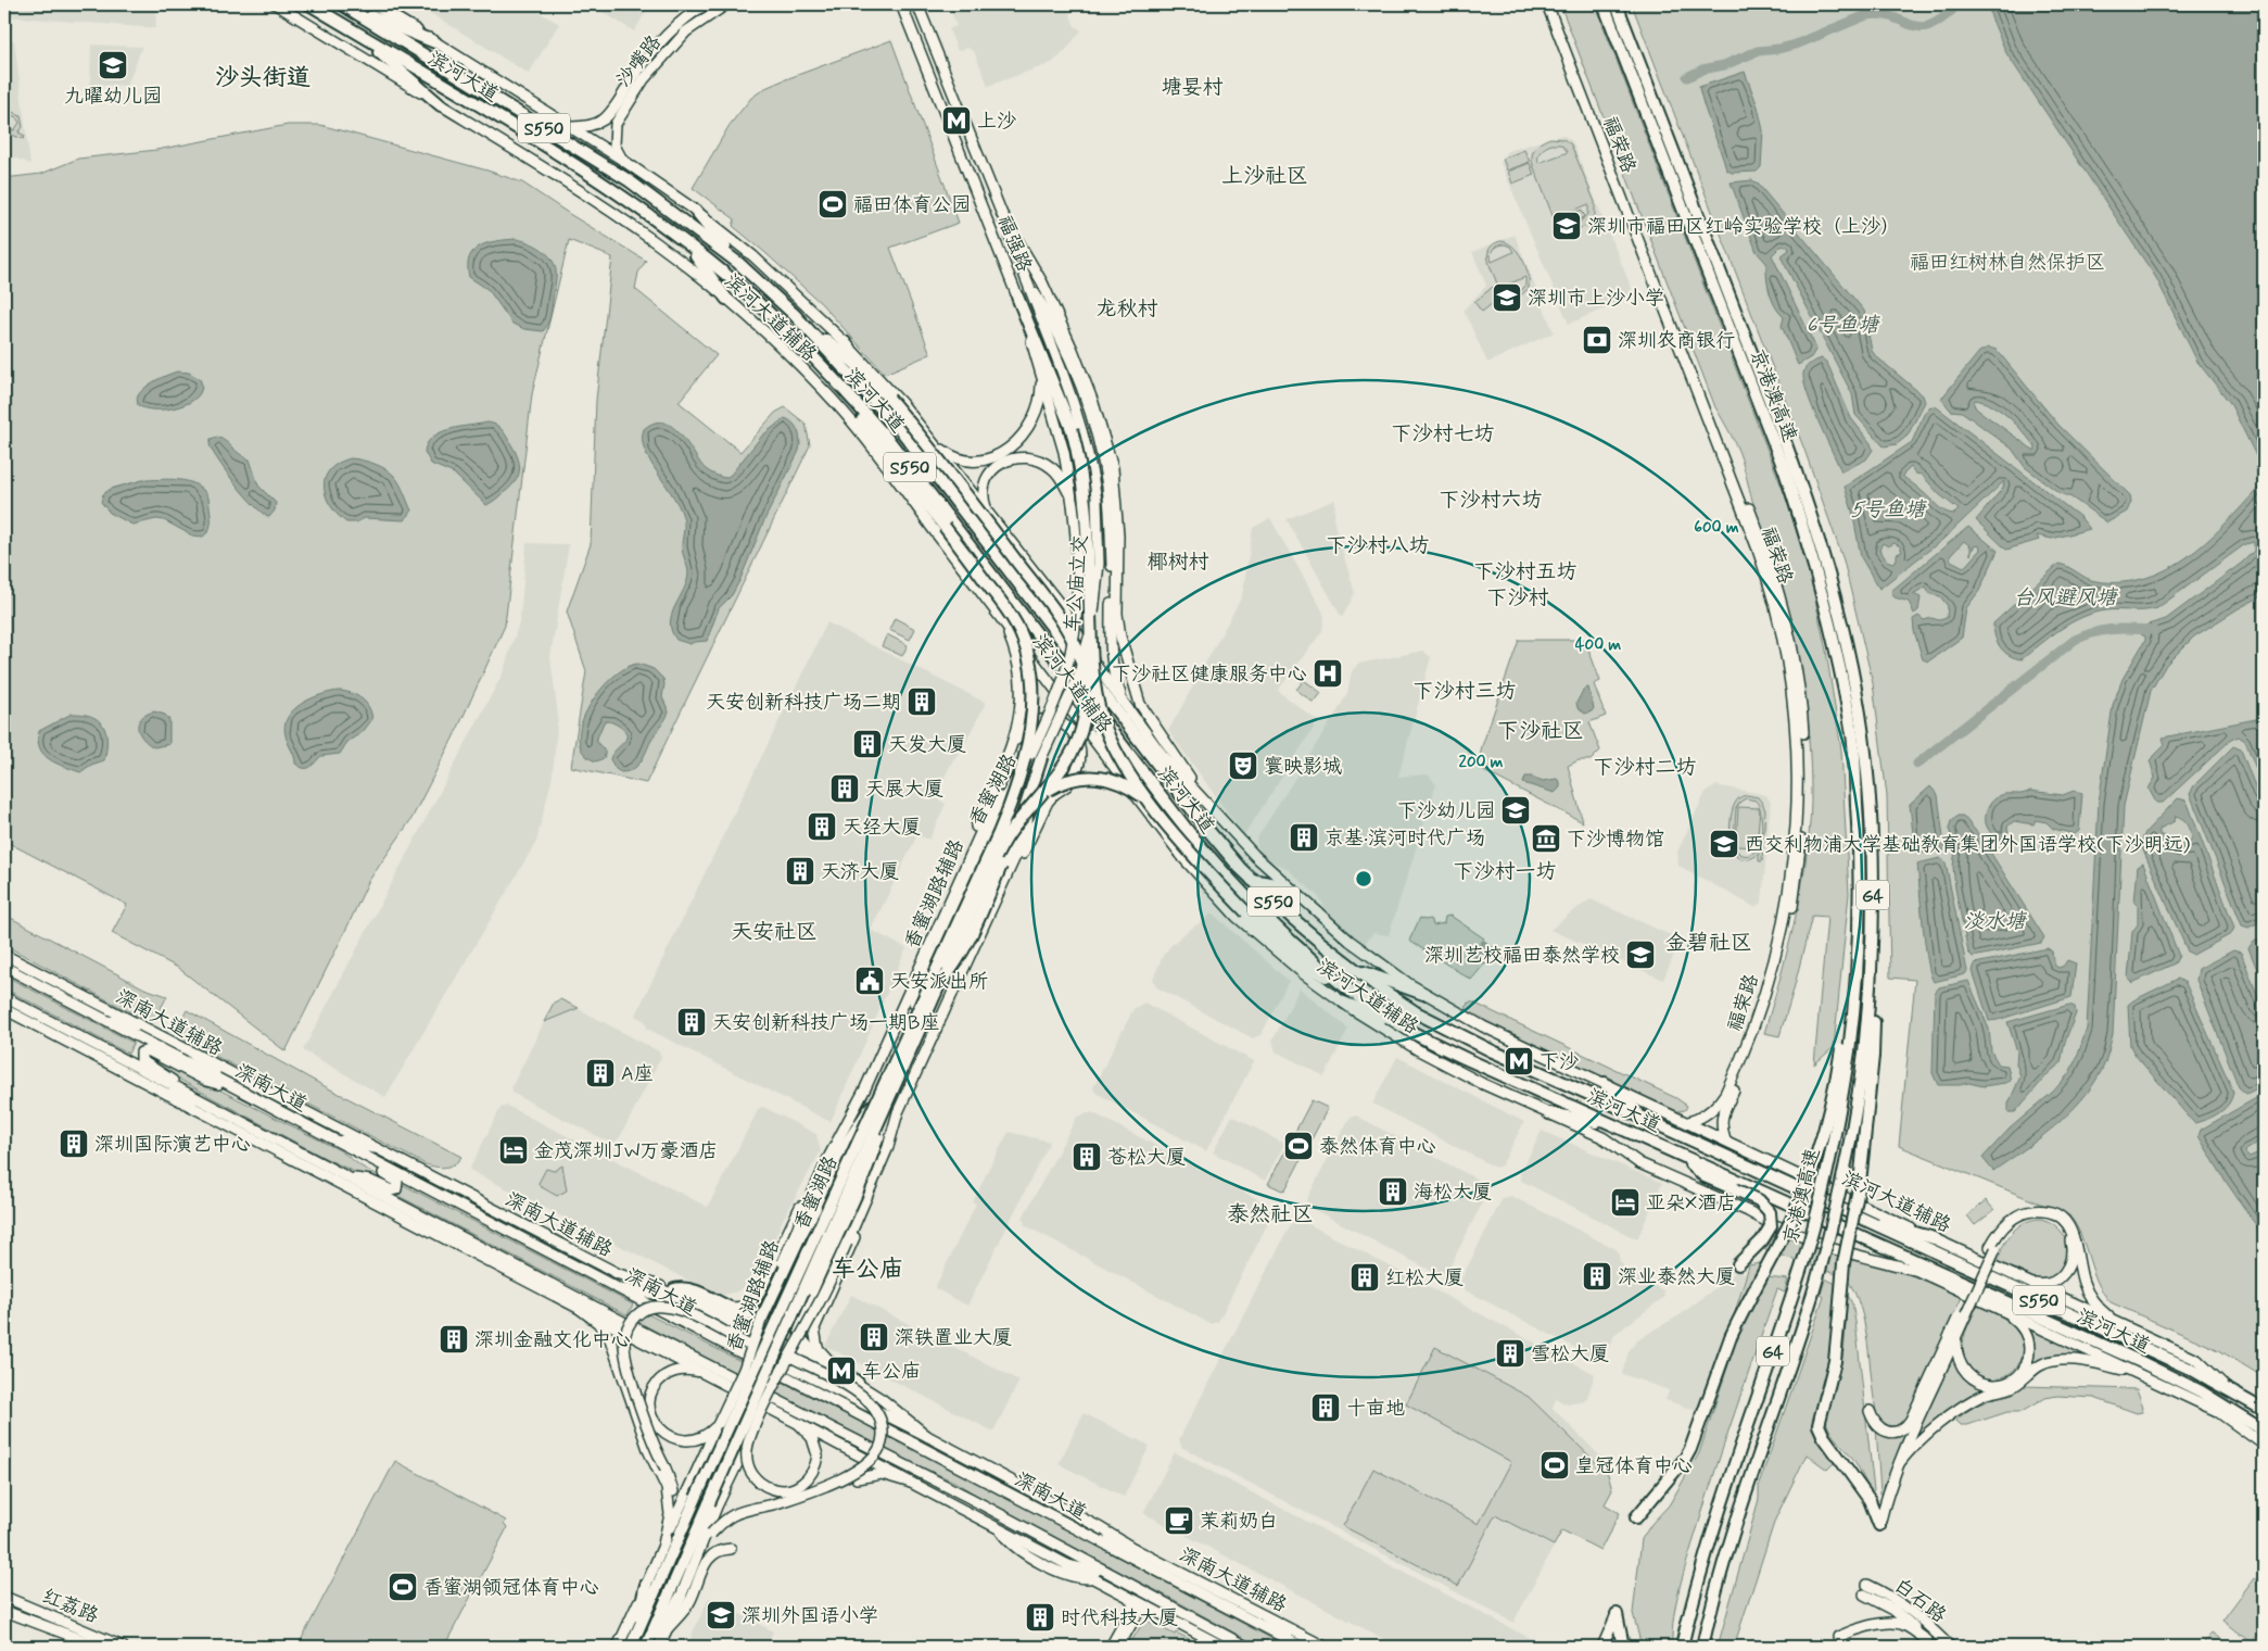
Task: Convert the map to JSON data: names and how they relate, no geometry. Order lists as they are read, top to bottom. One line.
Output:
{"streets":{"highway":["滨河大道","S550","京港澳高速","香蜜湖路","G4"],"main road":["沙嘴路","福荣路","福强路","滨河大道辅路","车公庙立交","香蜜湖路辅路","深南大道辅路","深南大道","白石路","红荔路"]},"crossings":[["沙嘴路","滨河大道辅路"],["滨河大道","S550"],["滨河大道","滨河大道辅路"],["S550","滨河大道辅路"],["福荣路","滨河大道辅路"],["福强路","车公庙立交"],["京港澳高速","G4"],["车公庙立交","香蜜湖路"],["香蜜湖路","香蜜湖路辅路"]],"districts":["沙头街道","塘妟村","上沙社区","龙秋村","下沙村七坊","下沙村六坊","下沙村八坊","椰树村","下沙村五坊","下沙村","下沙村三坊","下沙社区","下沙村二坊","下沙村一坊","天安社区","金碧社区","泰然社区","车公庙"],"water":["6号鱼塘","5号鱼塘","台风避风塘","淡水塘"],"parks":["福田红树林自然保护区"],"places":{"school or university":["九曜幼儿园","深圳市福田区红岭实验学校（上沙）","深圳市上沙小学","下沙幼儿园","西交利物浦大学基础教育集团外国语学校(下沙明远)","深圳艺校福田泰然学校","深圳外国语小学"],"metro station":["上沙","下沙","车公庙"],"sports":["福田体育公园","泰然体育中心","皇冠体育中心","香蜜湖领冠体育中心"],"bank":["深圳农商银行"],"hospital":["下沙社区健康服务中心"],"building":["天安创新科技广场二期","天发大厦","天展大厦","天经大厦","京基·滨河时代广场","天济大厦","天安创新科技广场一期B座","A座","深圳国际演艺中心","苍松大厦","海松大厦","深业泰然大厦","红松大厦","深铁置业大厦","深圳金融文化中心","雪松大厦","十亩地","时代科技大厦"],"theatre":["寰映影城"],"museum":["下沙博物馆"],"public building":["天安派出所"],"hotel":["金茂深圳JW万豪酒店","亚朵X酒店"],"cafe":["茉莉奶白"]},"rings":["600 m","400 m","200 m"]}
